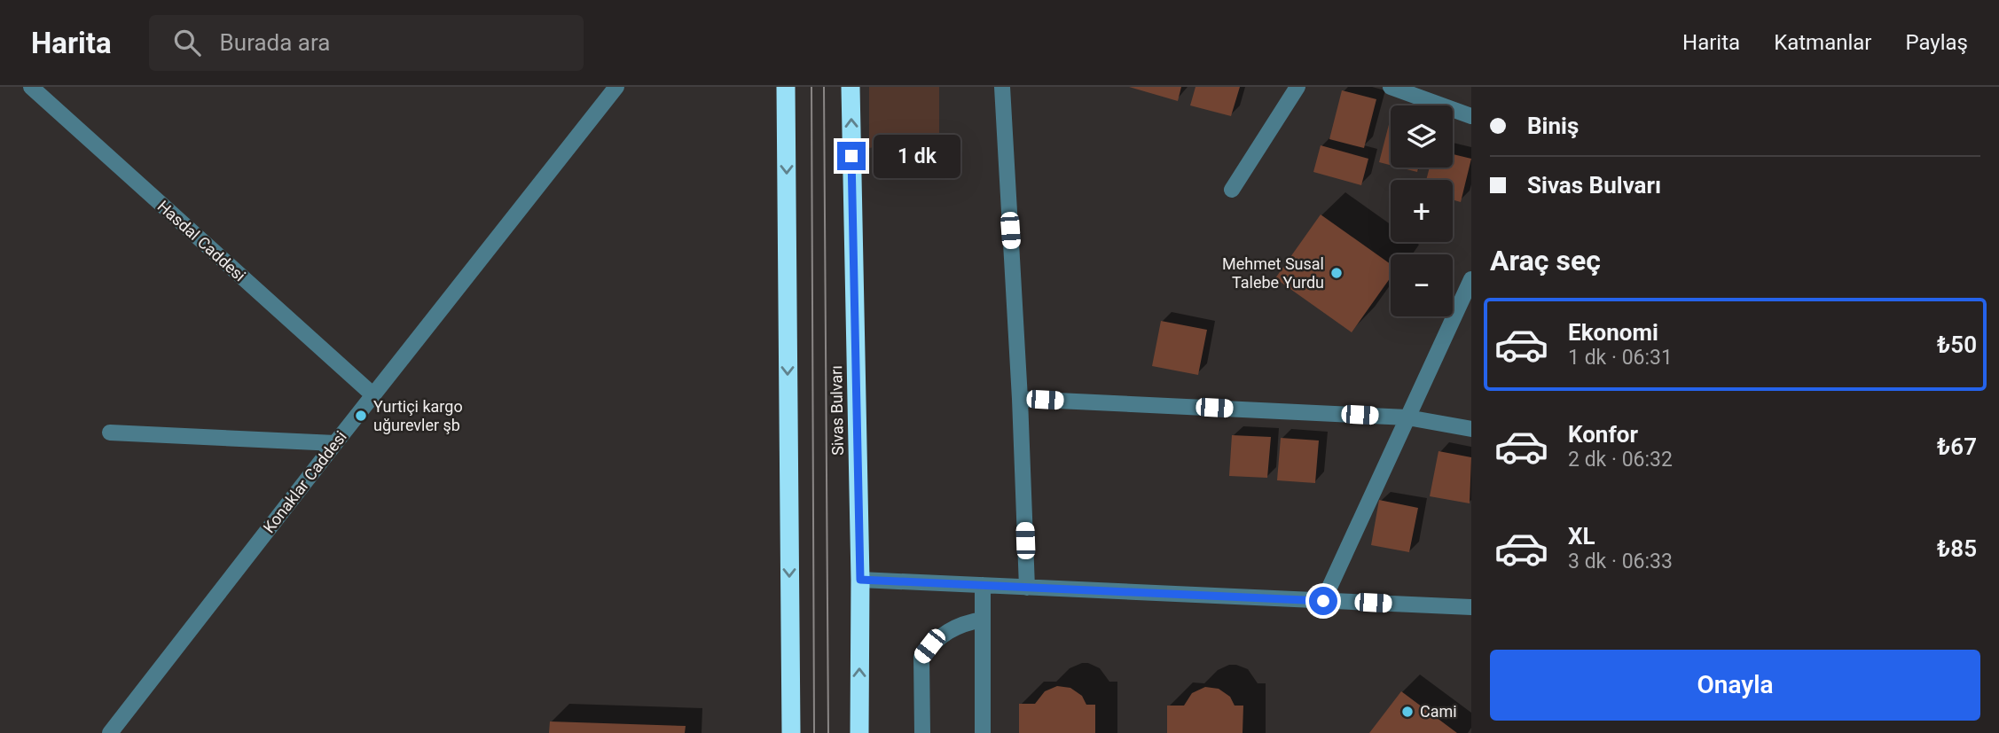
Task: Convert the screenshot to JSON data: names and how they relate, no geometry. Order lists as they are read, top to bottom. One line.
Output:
{"streets":{"highway":["Sivas Bulvarı"],"street":["Hasdal Caddesi","Konaklar Caddesi"]},"crossings":[["Hasdal Caddesi","Konaklar Caddesi"]],"places":["Mehmet Susal Talebe Yurdu","Yurtiçi kargo uğurevler şb","Cami"],"page":{"header":"Harita","search":"Burada ara","nav":["Harita","Katmanlar","Paylaş"],"banner":["Biniş","Sivas Bulvarı"],"map_buttons":["+","−"],"bubble":"1 dk","heading":"Araç seç","list":[{"name":"Ekonomi","note":"1 dk · 06:31","value":"₺50"},{"name":"Konfor","note":"2 dk · 06:32","value":"₺67"},{"name":"XL","note":"3 dk · 06:33","value":"₺85"}],"buttons":"Onayla"}}
